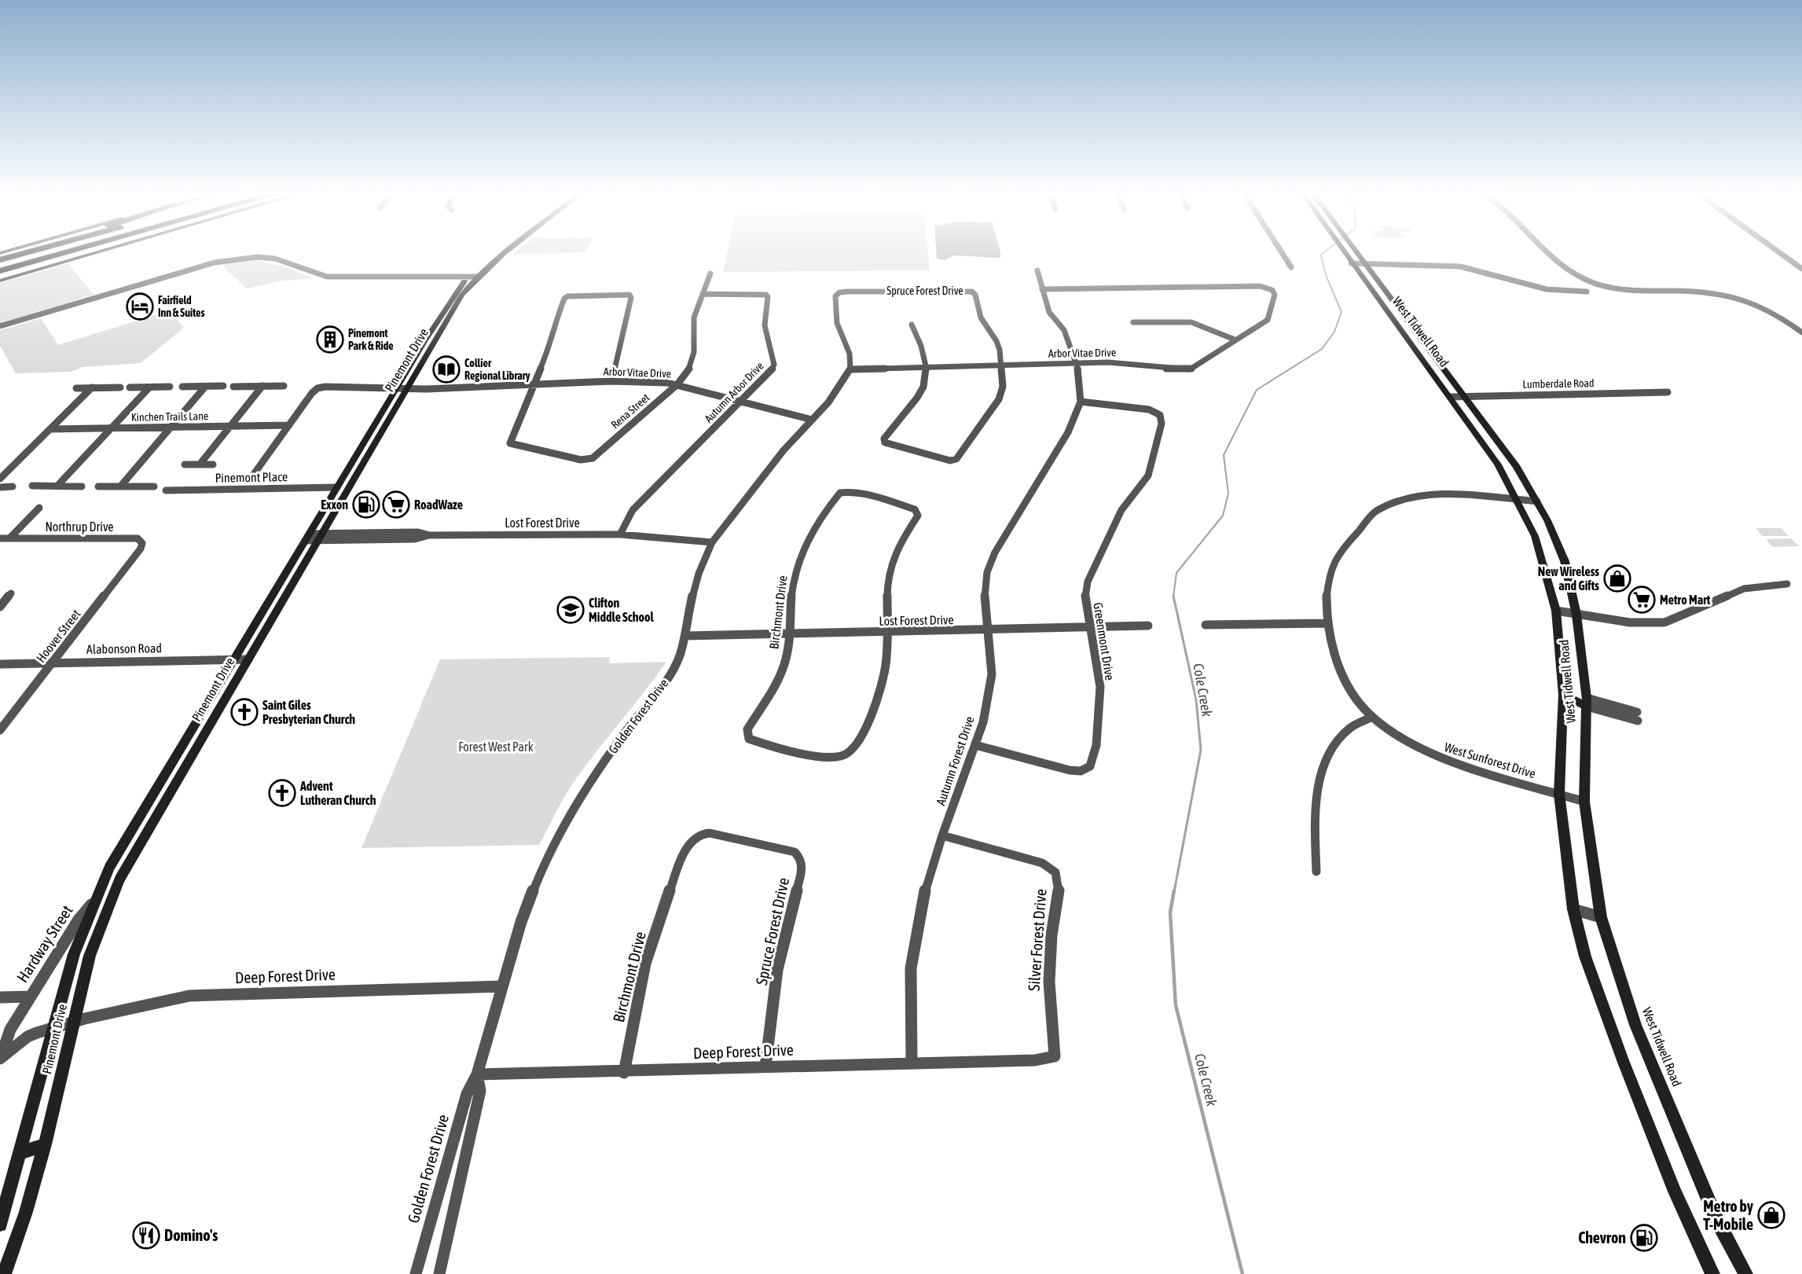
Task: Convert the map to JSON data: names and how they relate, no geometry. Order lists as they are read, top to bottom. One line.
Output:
{"streets":{"main road":["West Tidwell Road","Pinemont Drive"],"street":["Spruce Forest Drive","Arbor Vitae Drive","Lumberdale Road","Autumn Arbor Drive","Rena Street","Kinchen Trails Lane","Pinemont Place","Lost Forest Drive","Northrup Drive","Birchmont Drive","Hoover Street","Greenmont Drive","Alabonson Road","Golden Forest Drive","West Sunforest Drive","Autumn Forest Drive","Silver Forest Drive","Hardway Street","Deep Forest Drive"]},"crossings":[["Spruce Forest Drive","Arbor Vitae Drive"],["Spruce Forest Drive","Birchmont Drive"],["Spruce Forest Drive","Golden Forest Drive"],["Spruce Forest Drive","Deep Forest Drive"],["West Tidwell Road","Lumberdale Road"],["West Tidwell Road","West Sunforest Drive"],["Arbor Vitae Drive","Pinemont Drive"],["Arbor Vitae Drive","Autumn Arbor Drive"],["Arbor Vitae Drive","Rena Street"],["Arbor Vitae Drive","Kinchen Trails Lane"],["Arbor Vitae Drive","Golden Forest Drive"],["Arbor Vitae Drive","Autumn Forest Drive"],["Pinemont Drive","Pinemont Place"],["Pinemont Drive","Lost Forest Drive"],["Pinemont Drive","Alabonson Road"],["Pinemont Drive","Hardway Street"],["Pinemont Drive","Deep Forest Drive"],["Autumn Arbor Drive","Rena Street"],["Autumn Arbor Drive","Lost Forest Drive"],["Lost Forest Drive","Birchmont Drive"],["Lost Forest Drive","Greenmont Drive"],["Lost Forest Drive","Golden Forest Drive"],["Lost Forest Drive","Autumn Forest Drive"],["Northrup Drive","Hoover Street"],["Birchmont Drive","Deep Forest Drive"],["Hoover Street","Alabonson Road"],["Greenmont Drive","Autumn Forest Drive"],["Golden Forest Drive","Deep Forest Drive"],["Autumn Forest Drive","Silver Forest Drive"],["Autumn Forest Drive","Deep Forest Drive"],["Silver Forest Drive","Deep Forest Drive"],["Hardway Street","Deep Forest Drive"]],"water":["Cole Creek"],"parks":["Forest West Park"],"places":{"hotel":["Fairfield Inn & Suites"],"building":["Pinemont Park & Ride"],"library":["Collier Regional Library"],"fuel station":["Exxon","Chevron"],"supermarket":["RoadWaze","Metro Mart"],"shop":["New Wireless and Gifts","Metro by T-Mobile"],"school or university":["Clifton Middle School"],"church":["Saint Giles Presbyterian Church","Advent Lutheran Church"],"restaurant":["Domino's"]}}
